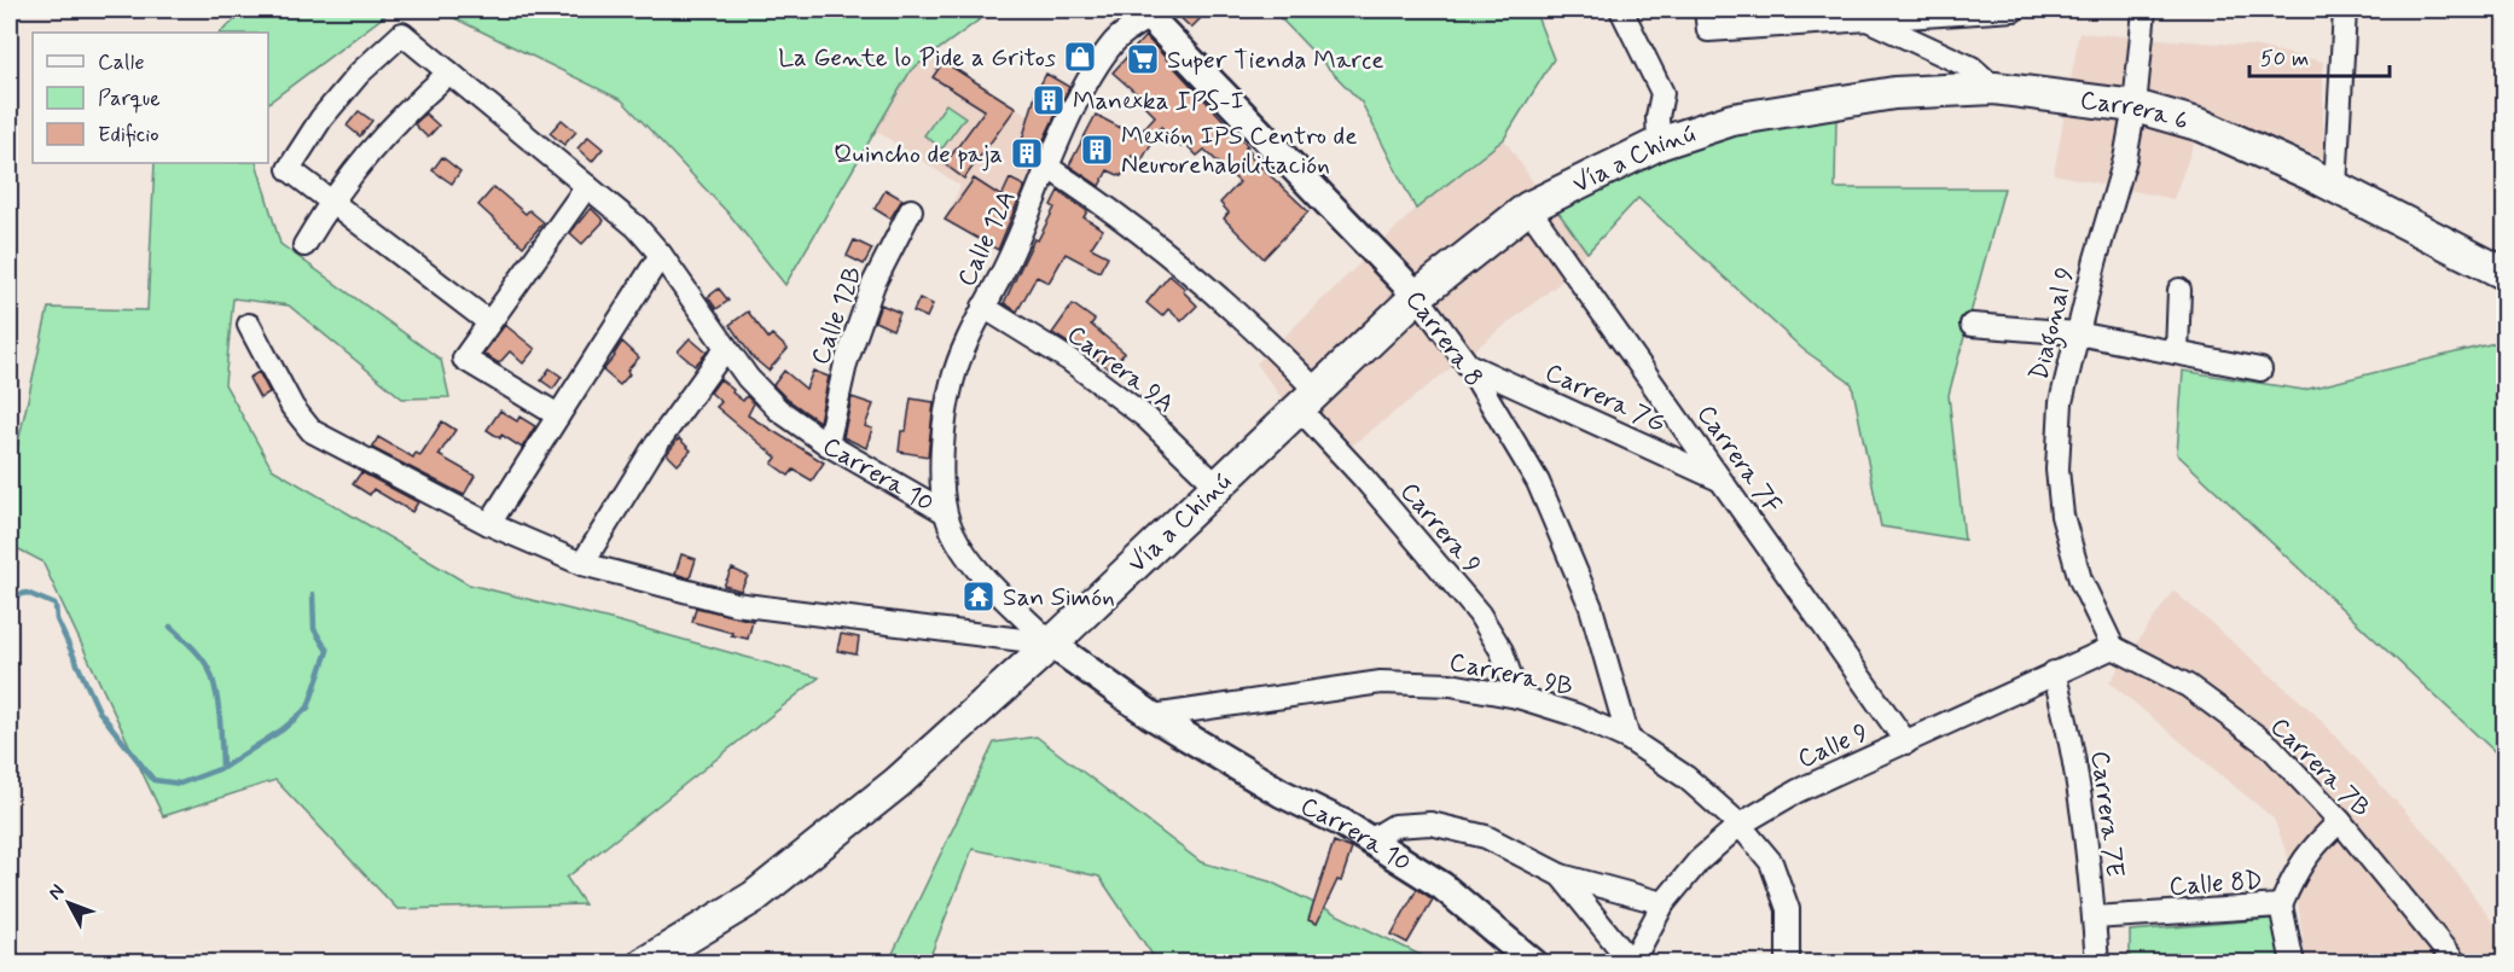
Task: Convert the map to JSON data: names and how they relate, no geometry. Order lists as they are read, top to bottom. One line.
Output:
{"streets":{"main road":["Carrera 6","Vía a Chinú"],"street":["Calle 12A","Calle 12B","Diagonal 9","Carrera 8","Carrera 9A","Carrera 7G","Carrera 7F","Carrera 10","Carrera 9","Carrera 9B","Calle 9","Carrera 7B","Carrera 7E","Calle 8D"]},"crossings":[["Carrera 6","Vía a Chinú"],["Carrera 6","Diagonal 9"],["Vía a Chinú","Carrera 8"],["Vía a Chinú","Carrera 9A"],["Vía a Chinú","Carrera 7F"],["Vía a Chinú","Carrera 10"],["Vía a Chinú","Carrera 9"],["Calle 12A","Carrera 8"],["Calle 12A","Carrera 9A"],["Calle 12A","Carrera 10"],["Calle 12A","Carrera 9"],["Calle 12B","Carrera 10"],["Diagonal 9","Calle 9"],["Diagonal 9","Carrera 7B"],["Carrera 8","Carrera 7G"],["Carrera 8","Carrera 9B"],["Carrera 7G","Carrera 7F"],["Carrera 7F","Calle 9"],["Carrera 10","Carrera 9B"],["Carrera 9","Carrera 9B"],["Carrera 9B","Calle 9"],["Calle 9","Carrera 7B"],["Calle 9","Carrera 7E"],["Carrera 7B","Calle 8D"],["Carrera 7E","Calle 8D"]],"places":{"shop":["La Gente lo Pide a Gritos"],"supermarket":["Super Tienda Marce"],"building":["Manexka IPS-I","Mexión IPS Centro de Neurorehabilitación","Quincho de paja"],"temple":["San Simón"]},"legend":["Calle","Parque","Edificio"],"scale_bar":"50 m","north":"top left"}
